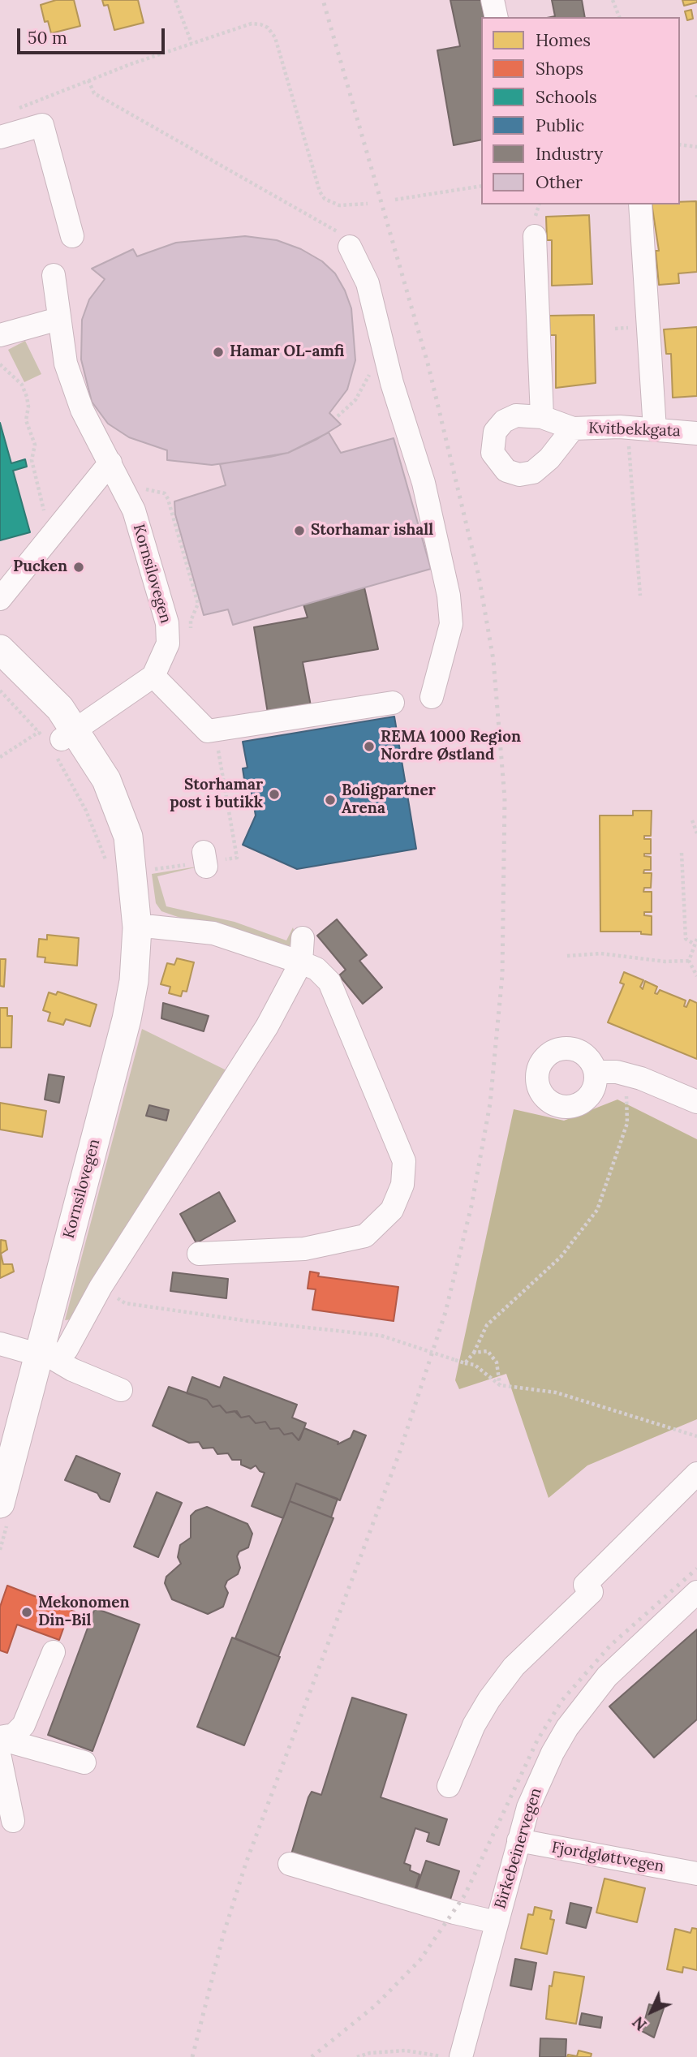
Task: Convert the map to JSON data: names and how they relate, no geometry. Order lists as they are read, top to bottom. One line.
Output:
{"streets":{"main road":["Kornsilovegen"],"street":["Kvitbekkgata","Birkebeinervegen","Fjordgløttvegen"]},"crossings":[["Birkebeinervegen","Fjordgløttvegen"]],"places":["Hamar OL-amfi","Storhamar ishall","Pucken","REMA 1000 Region Nordre Østland","Storhamar post i butikk","Boligpartner Arena","Mekonomen Din-Bil"],"legend":["Homes","Shops","Schools","Public","Industry","Other"],"scale_bar":"50 m","north":"bottom left"}
